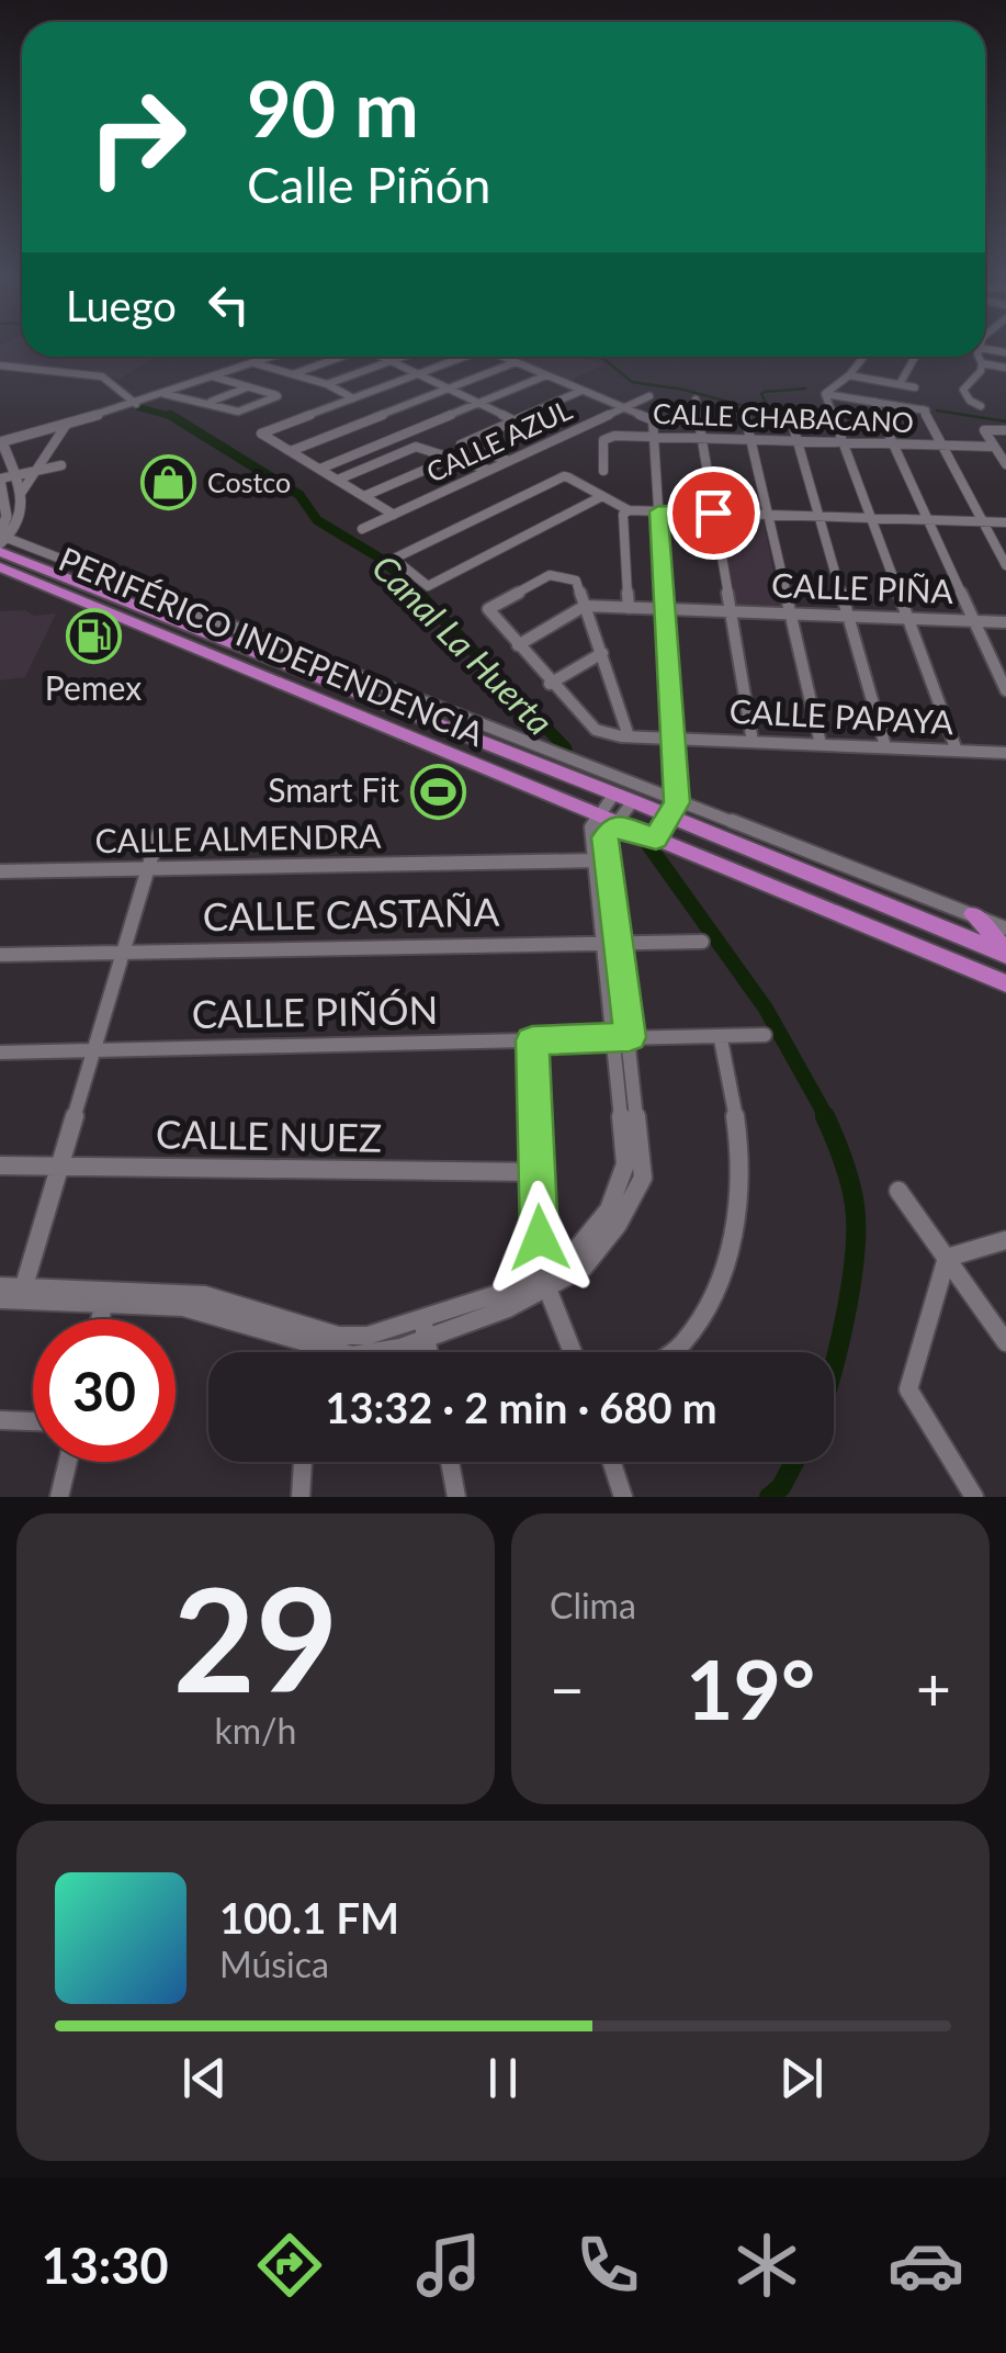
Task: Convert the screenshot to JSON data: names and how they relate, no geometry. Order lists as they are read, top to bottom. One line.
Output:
{"streets":{"highway":["PERIFÉRICO INDEPENDENCIA"],"street":["CALLE CHABACANO","CALLE AZUL","CALLE PIÑA","CALLE PAPAYA","CALLE ALMENDRA","CALLE CASTAÑA","CALLE PIÑÓN","CALLE NUEZ"]},"crossings":[["CALLE PIÑA","CALLE PAPAYA"]],"water":["Canal La Huerta"],"places":{"shop":["Costco"],"fuel station":["Pemex"],"sports":["Smart Fit"]},"page":{"turn":["90 m","Calle Piñón"],"then":"Luego","limit":"30","trip":"13:32 · 2 min · 680 m","tile":[["29","km/h"],"Clima"],"heat":["−","19°","+"],"song":["100.1 FM","Música"],"tabs":"13:30"}}
